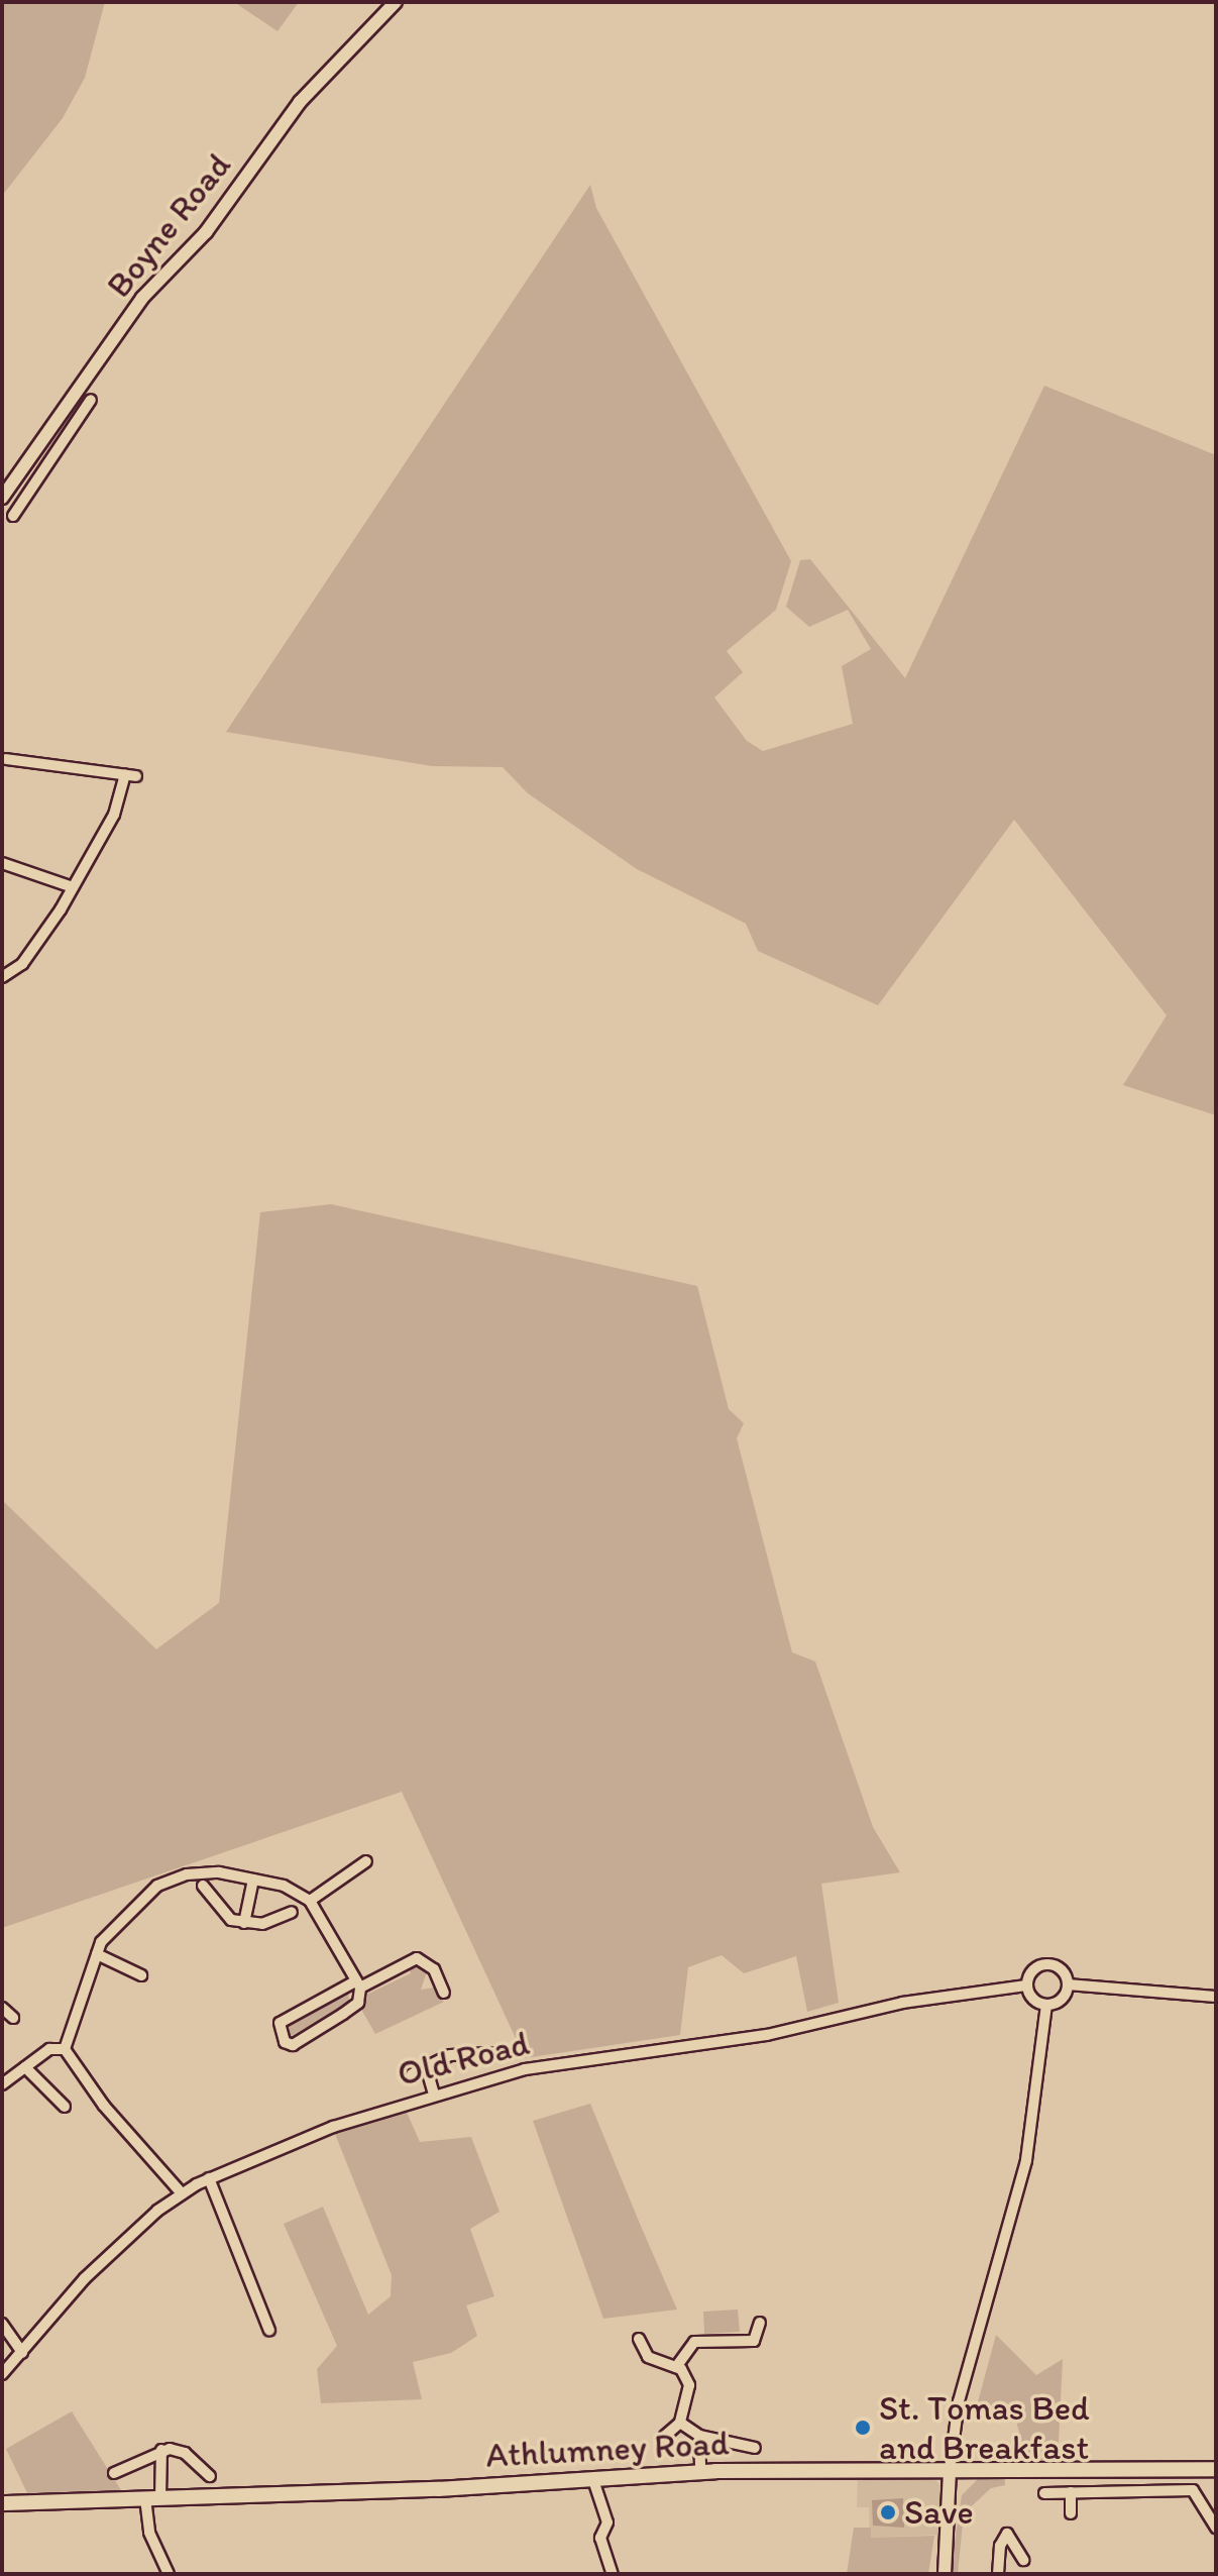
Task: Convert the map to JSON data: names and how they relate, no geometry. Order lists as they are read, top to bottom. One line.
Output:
{"streets":{"main road":["Athlumney Road"],"street":["Boyne Road","Old Road"]},"places":["St. Tomas Bed and Breakfast","Save"]}
